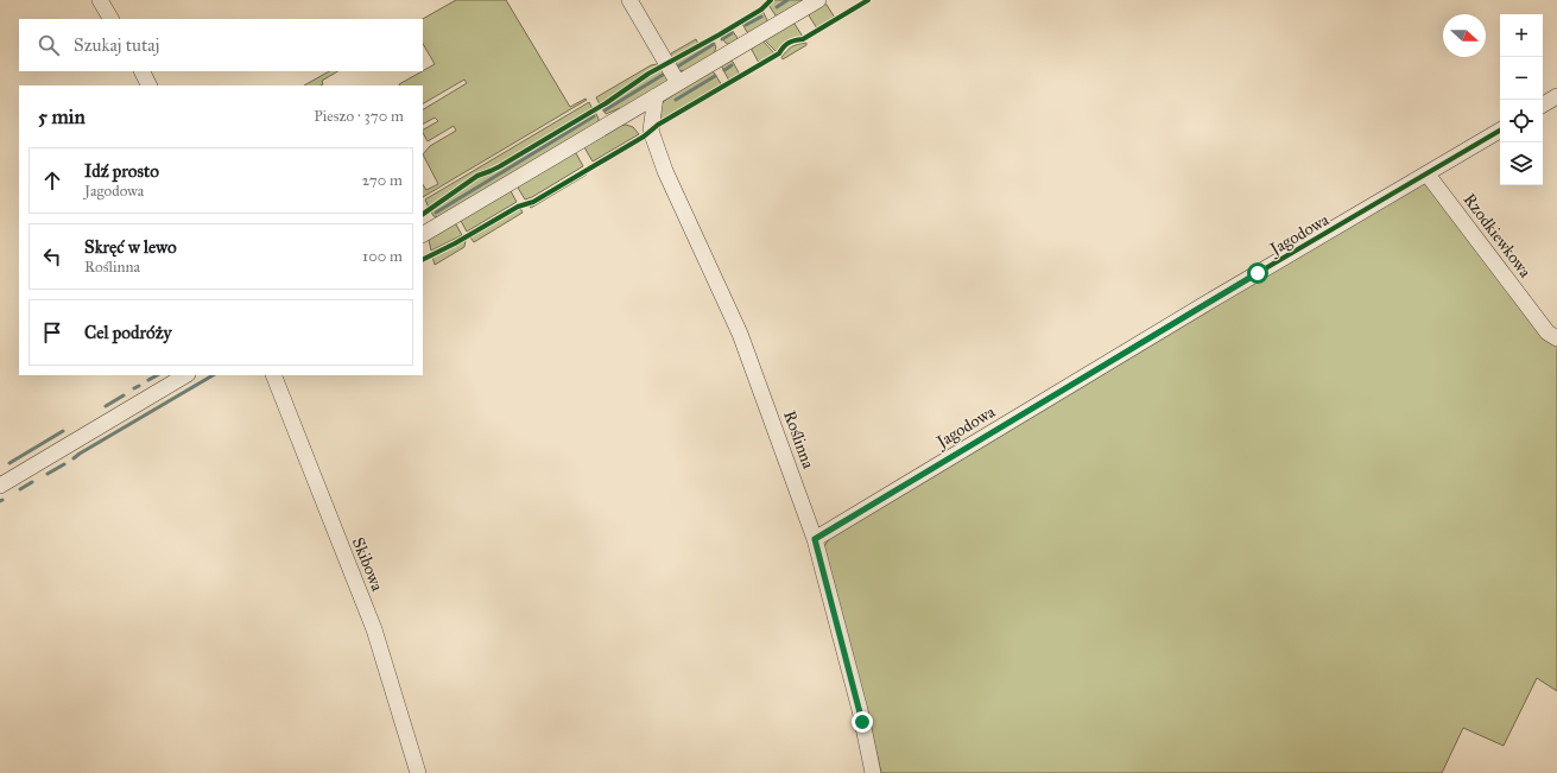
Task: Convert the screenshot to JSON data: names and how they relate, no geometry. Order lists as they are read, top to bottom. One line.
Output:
{"streets":{"street":["Jagodowa","Rzodkiewkowa","Roślinna","Skibowa"]},"crossings":[["Jagodowa","Rzodkiewkowa"],["Jagodowa","Roślinna"]],"north":"right","page":{"map_buttons":["+","−"],"search":"Szukaj tutaj","heading":["5 min","Pieszo · 370 m"],"list":[["Idź prosto","Jagodowa","270 m"],["Skręć w lewo","Roślinna","100 m"],"Cel podróży"]}}
